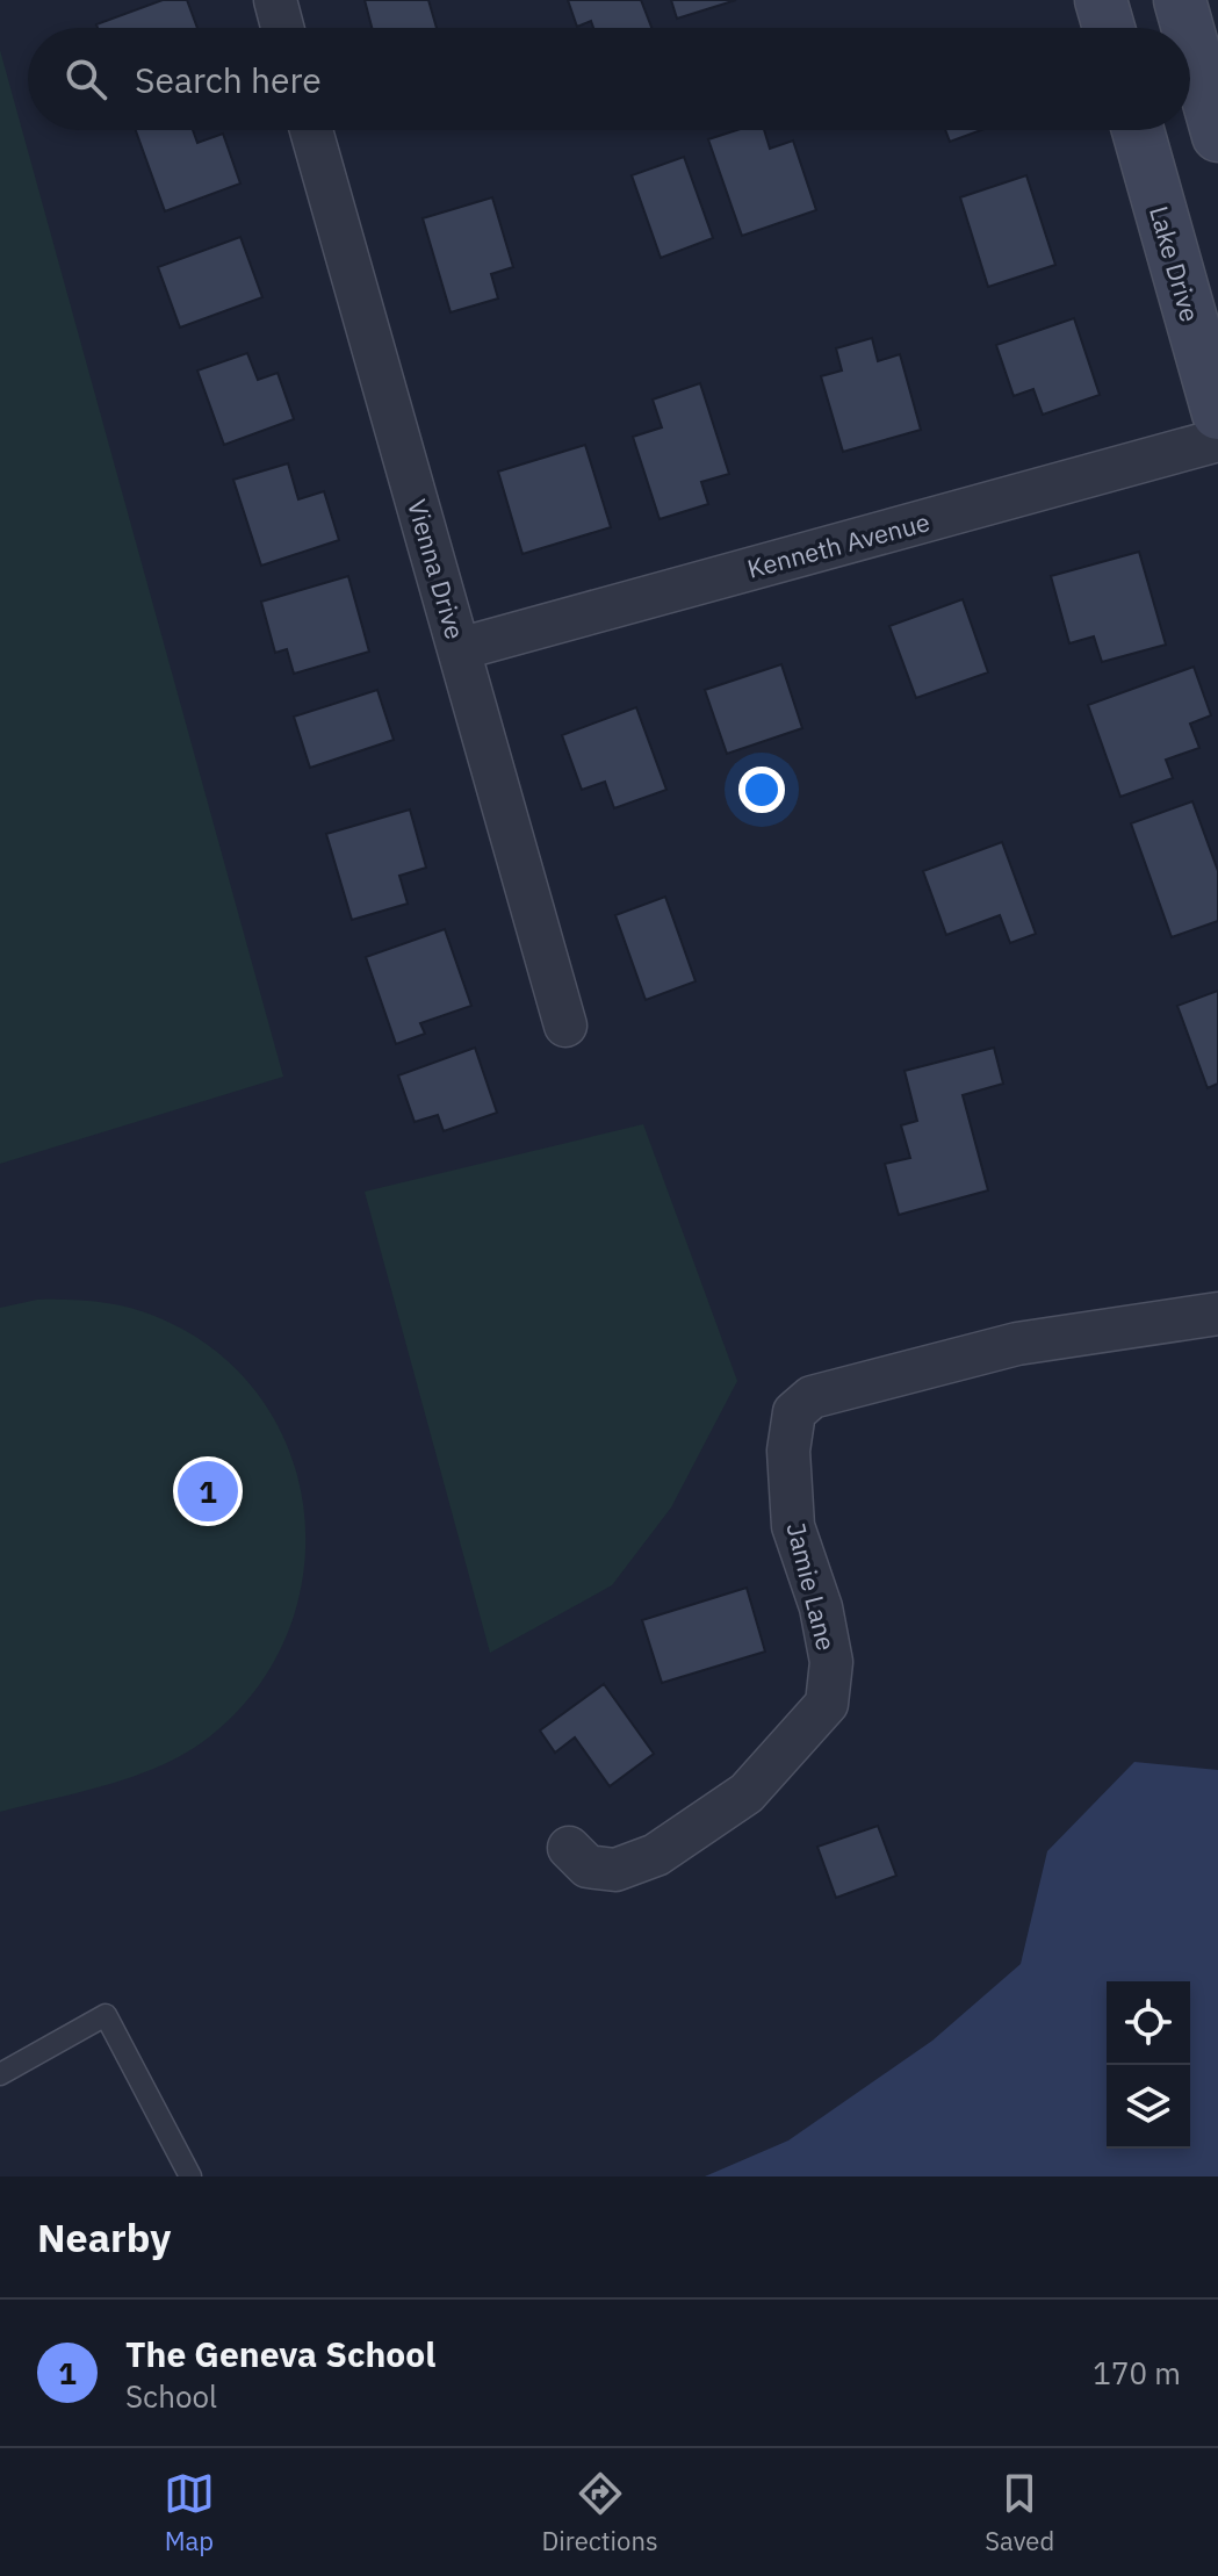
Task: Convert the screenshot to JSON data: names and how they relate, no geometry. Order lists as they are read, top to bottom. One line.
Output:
{"streets":{"main road":["Lake Drive"],"street":["Kenneth Avenue","Vienna Drive","Jamie Lane"]},"crossings":[["Kenneth Avenue","Vienna Drive"]],"page":{"search":"Search here","pins":"1","heading":"Nearby","list":[{"mark":"1","name":"The Geneva School","note":"School","value":"170 m"}],"nav":["Map","Directions","Saved"]}}
